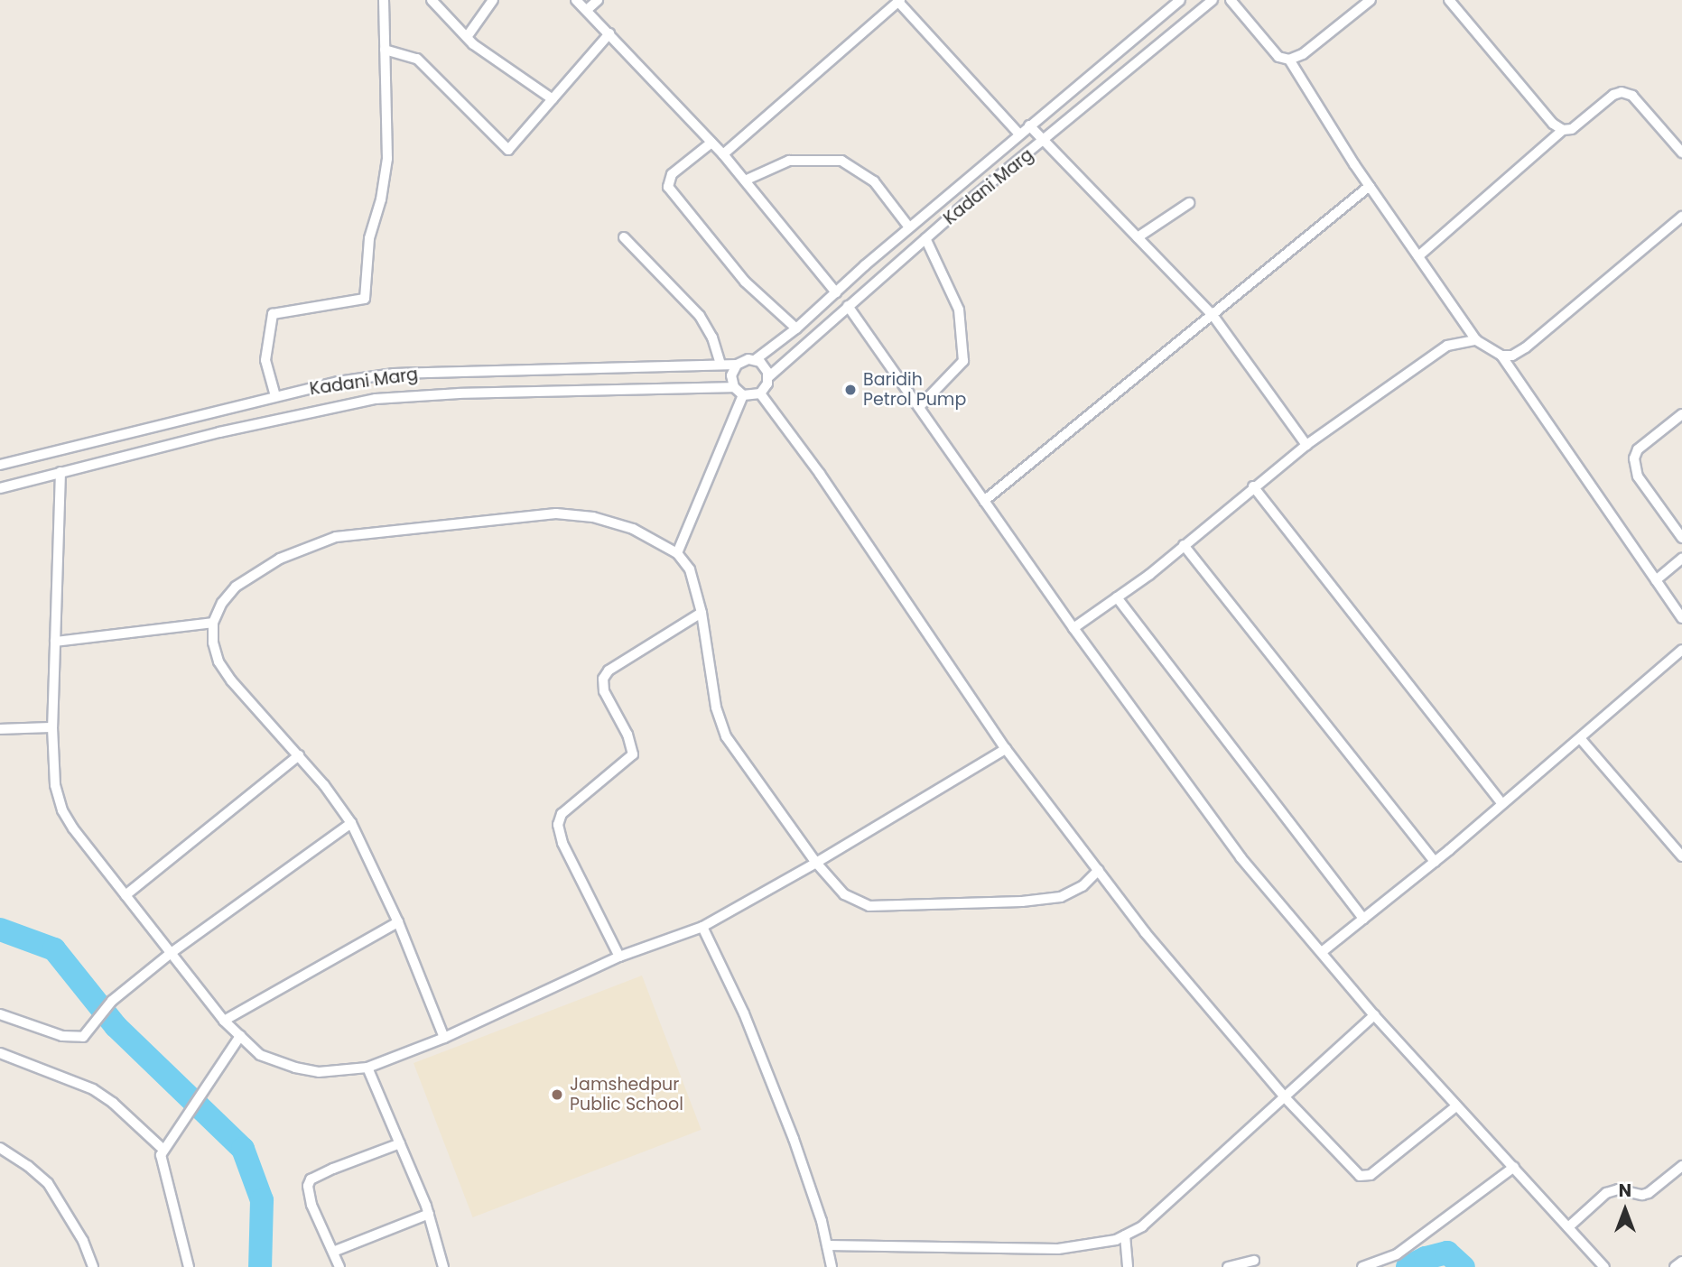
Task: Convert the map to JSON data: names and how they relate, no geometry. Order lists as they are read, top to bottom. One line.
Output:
{"streets":{"street":["Kadani Marg"]},"places":["Baridih Petrol Pump","Jamshedpur Public School"],"north":"top"}
